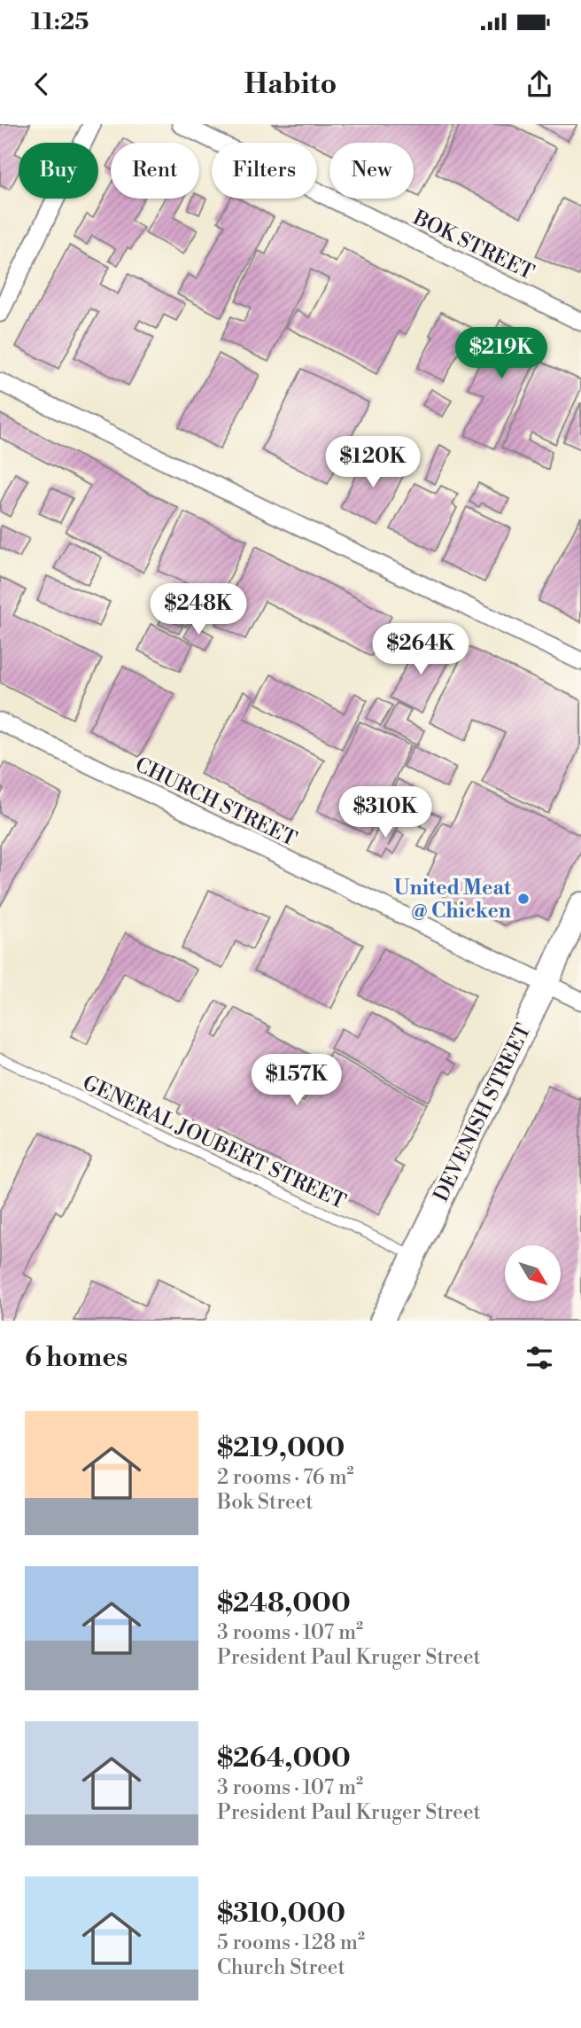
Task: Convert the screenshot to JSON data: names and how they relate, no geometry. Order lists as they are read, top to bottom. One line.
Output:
{"streets":{"main road":["DEVENISH STREET"],"street":["BOK STREET","CHURCH STREET"],"lane":["GENERAL JOUBERT STREET"]},"crossings":[["CHURCH STREET","DEVENISH STREET"],["DEVENISH STREET","GENERAL JOUBERT STREET"]],"places":["United Meat @ Chicken"],"north":"bottom right","page":{"status":"11:25","header":"Habito","chip":["Buy","Rent","Filters","New"],"price":["$219K","$120K","$248K","$264K","$310K","$157K"],"heading":"6 homes","list":[{"name":"$219,000","note":"2 rooms · 76 m² · Bok Street"},{"name":"$248,000","note":"3 rooms · 107 m² · President Paul Kruger Street"},{"name":"$264,000","note":"3 rooms · 107 m² · President Paul Kruger Street"},{"name":"$310,000","note":"5 rooms · 128 m² · Church Street"}]}}
